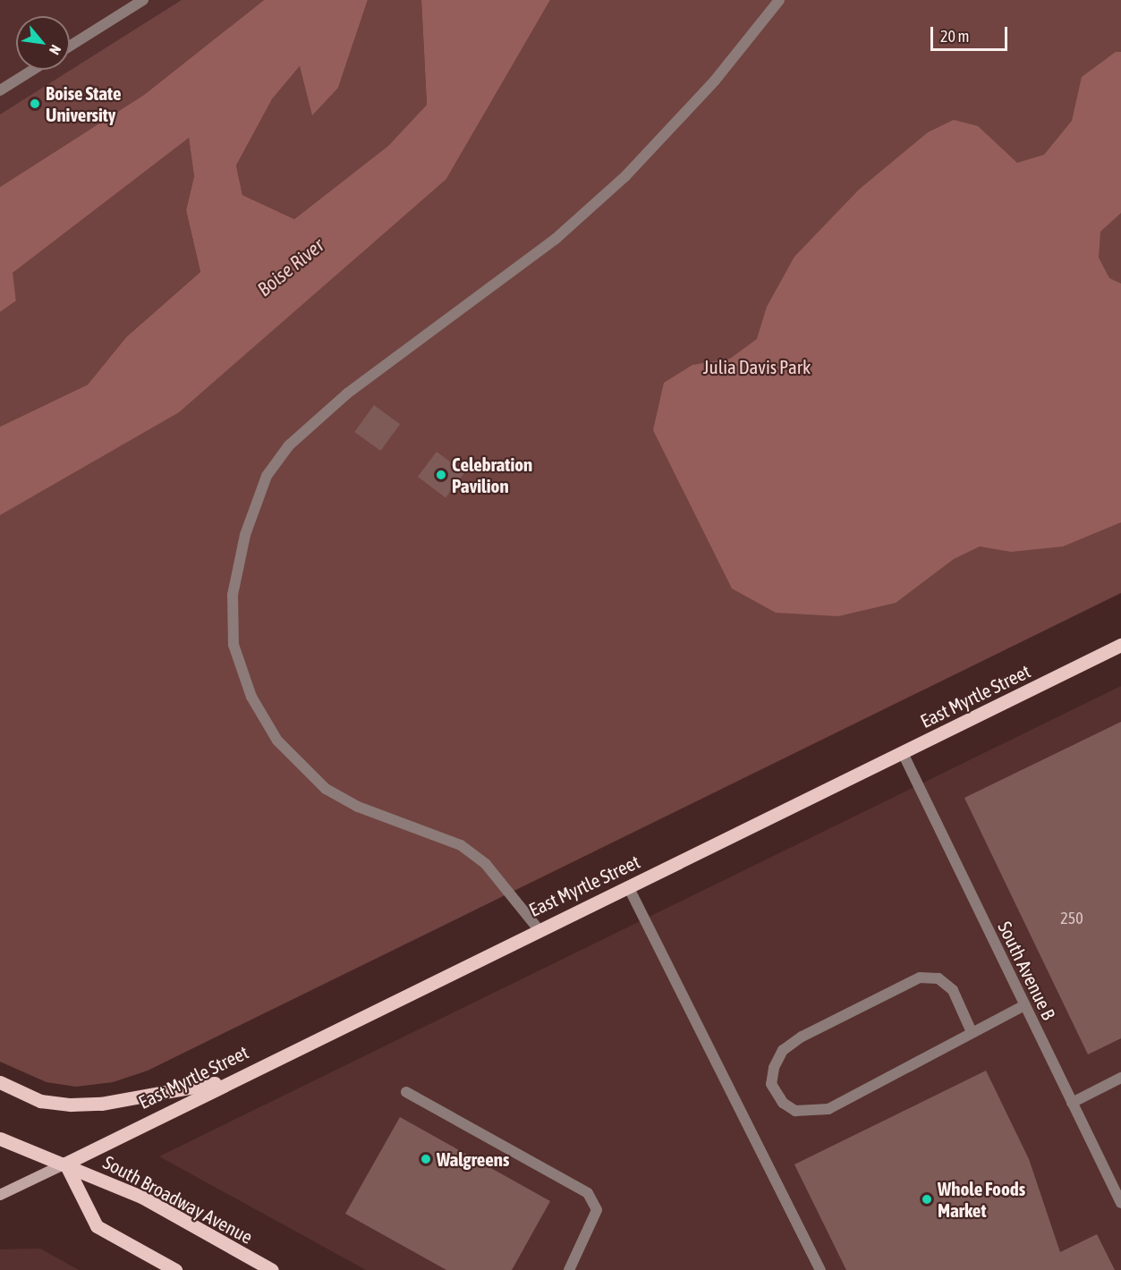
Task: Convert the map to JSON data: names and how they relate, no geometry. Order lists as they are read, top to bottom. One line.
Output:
{"streets":{"main road":["East Myrtle Street","South Broadway Avenue"],"street":["South Avenue B"]},"crossings":[["East Myrtle Street","South Avenue B"],["East Myrtle Street","South Broadway Avenue"]],"water":["Boise River"],"parks":["Julia Davis Park"],"places":["Boise State University","Celebration Pavilion","Walgreens","Whole Foods Market"],"house_numbers":["250"],"scale_bar":"20 m","north":"bottom right"}
